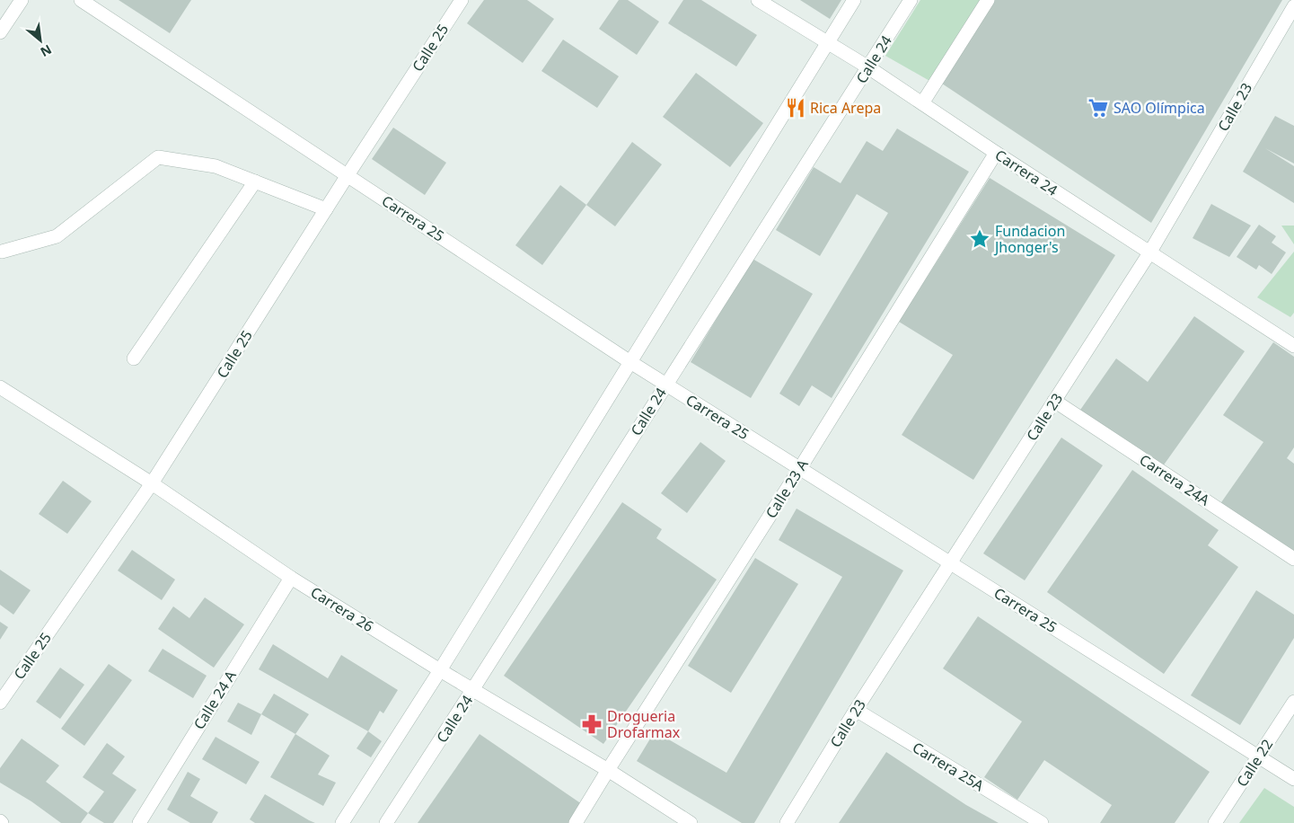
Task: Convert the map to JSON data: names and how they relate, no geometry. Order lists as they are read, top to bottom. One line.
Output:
{"streets":{"street":["Calle 25","Calle 24","Calle 23","Carrera 24","Carrera 25","Carrera 24A","Calle 23 A","Carrera 26","Calle 24 A","Calle 22","Carrera 25A"]},"crossings":[["Calle 25","Carrera 25"],["Calle 25","Carrera 26"],["Calle 24","Carrera 24"],["Calle 24","Carrera 25"],["Calle 24","Carrera 26"],["Calle 23","Carrera 24"],["Calle 23","Carrera 25"],["Calle 23","Carrera 24A"],["Calle 23","Carrera 25A"],["Carrera 24","Calle 23 A"],["Carrera 25","Calle 23 A"],["Carrera 25","Calle 22"],["Calle 23 A","Carrera 26"],["Carrera 26","Calle 24 A"]],"places":{"restaurant":["Rica Arepa"],"supermarket":["SAO Olímpica"],"place":["Fundacion Jhonger's"],"pharmacy":["Drogueria Drofarmax"]},"north":"bottom right"}
